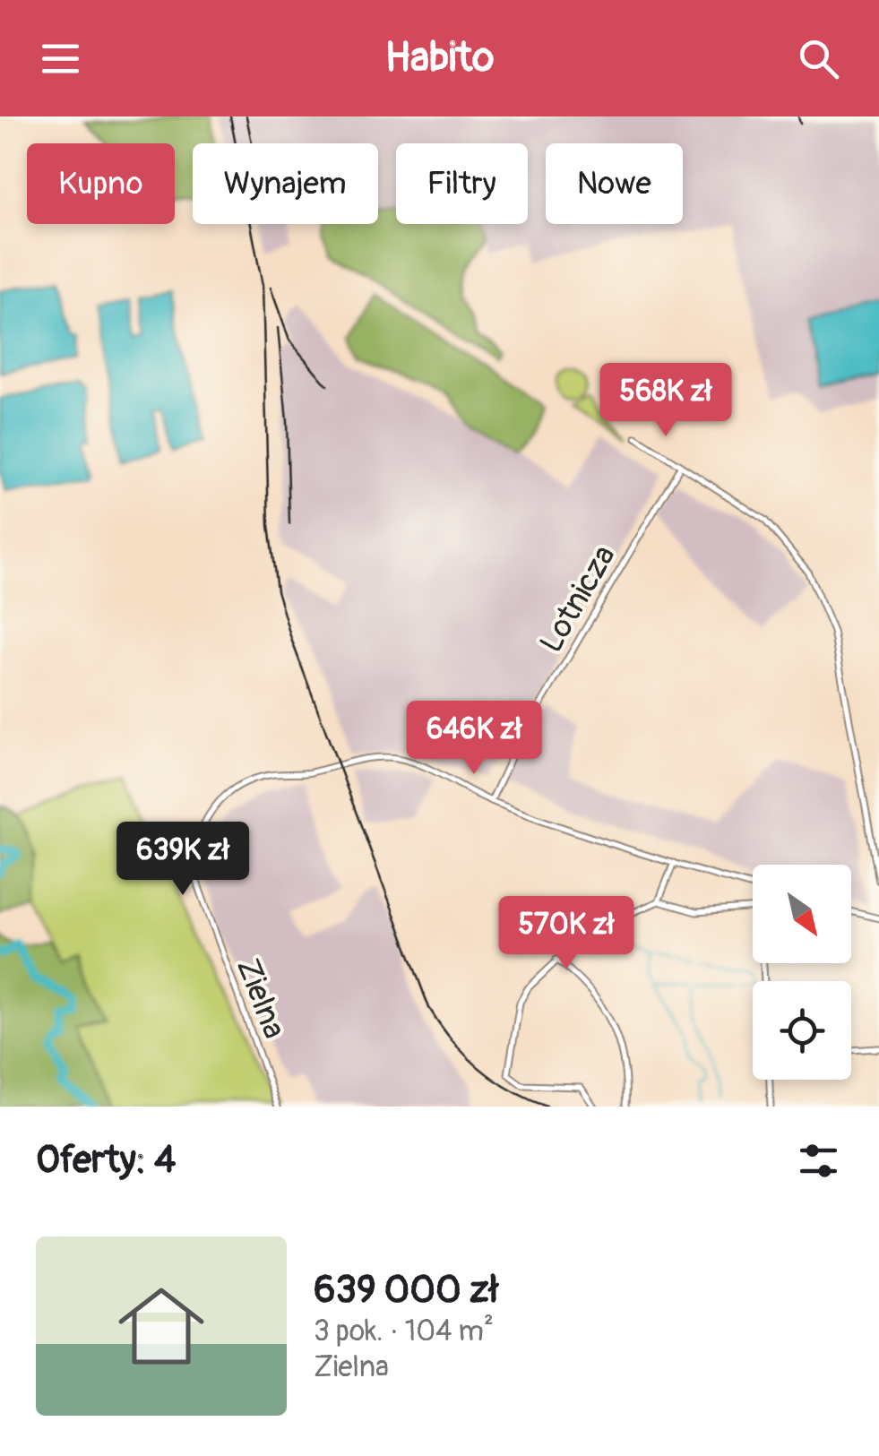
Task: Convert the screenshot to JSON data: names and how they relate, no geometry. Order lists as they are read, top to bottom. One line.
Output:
{"streets":{"street":["Lotnicza","Zielna"]},"crossings":[["Lotnicza","Zielna"]],"north":"bottom right","page":{"header":"Habito","chip":["Kupno","Wynajem","Filtry","Nowe"],"price":["568K zł","646K zł","639K zł","570K zł"],"heading":"Oferty: 4","list":[{"name":"639 000 zł","note":"3 pok. · 104 m² · Zielna"}]}}
